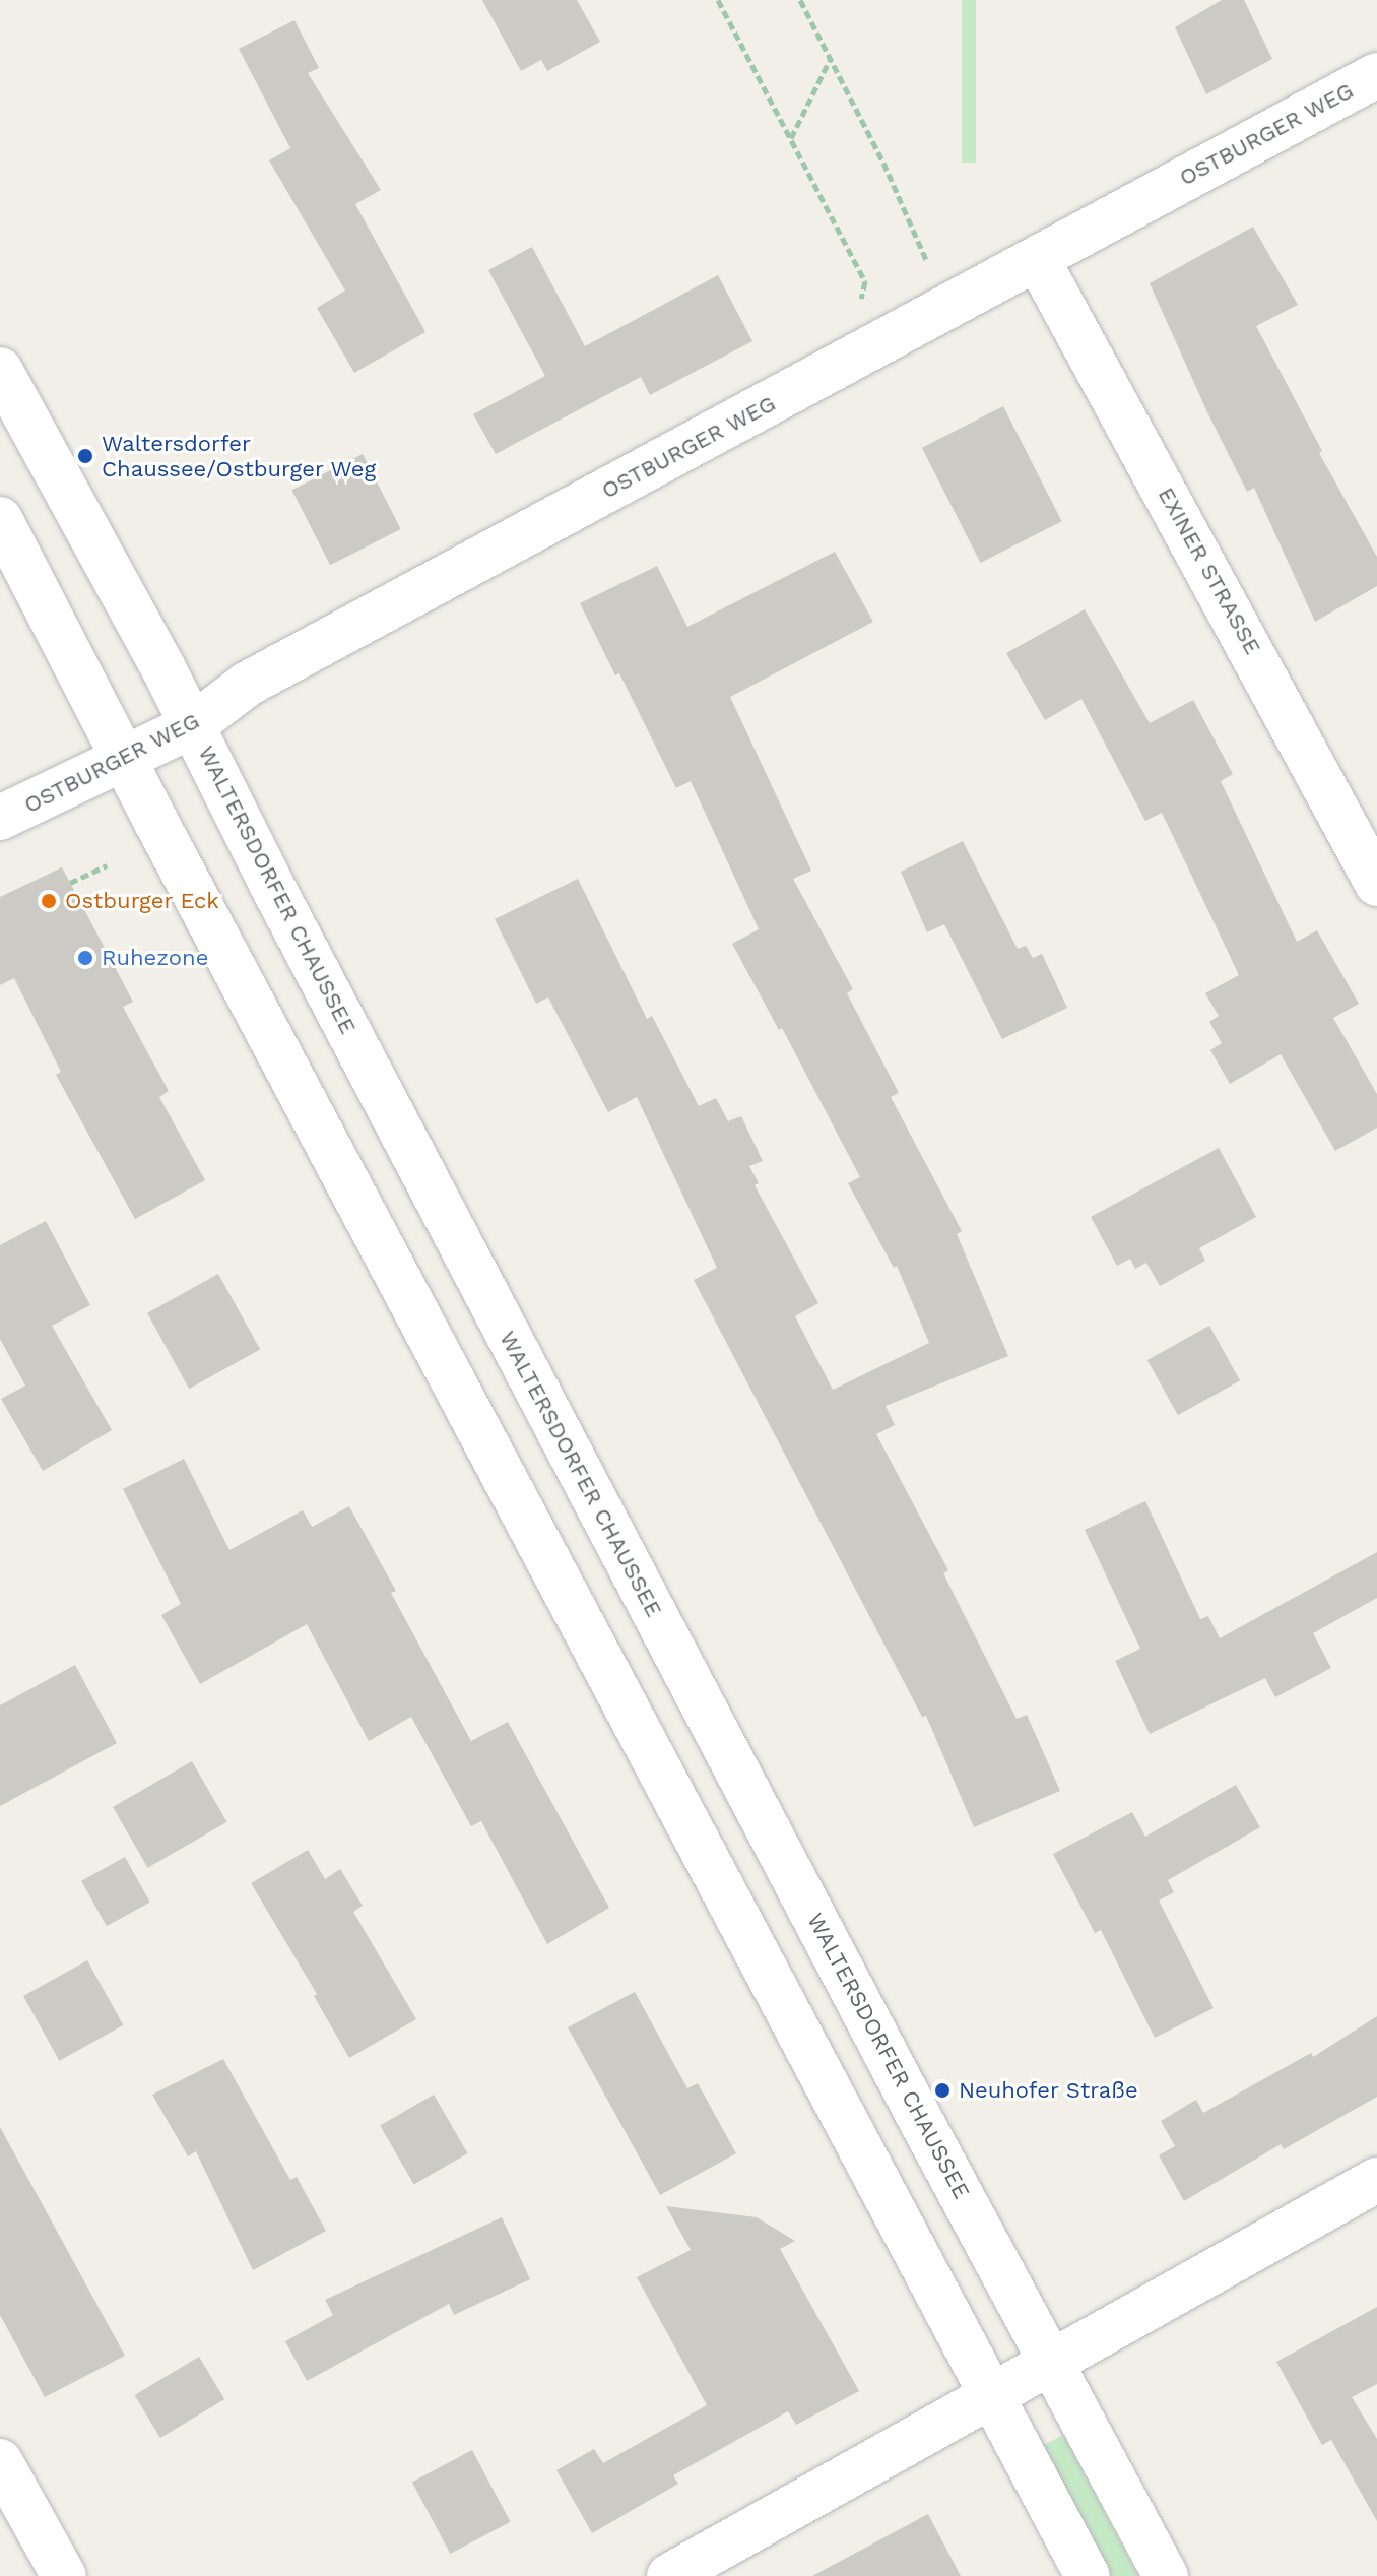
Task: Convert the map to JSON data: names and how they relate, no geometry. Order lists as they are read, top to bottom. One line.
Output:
{"streets":{"main road":["OSTBURGER WEG","EXINER STRASSE","WALTERSDORFER CHAUSSEE"]},"crossings":[["OSTBURGER WEG","EXINER STRASSE"],["OSTBURGER WEG","WALTERSDORFER CHAUSSEE"]],"places":["Waltersdorfer Chaussee/Ostburger Weg","Ostburger Eck","Ruhezone","Neuhofer Straße"]}
